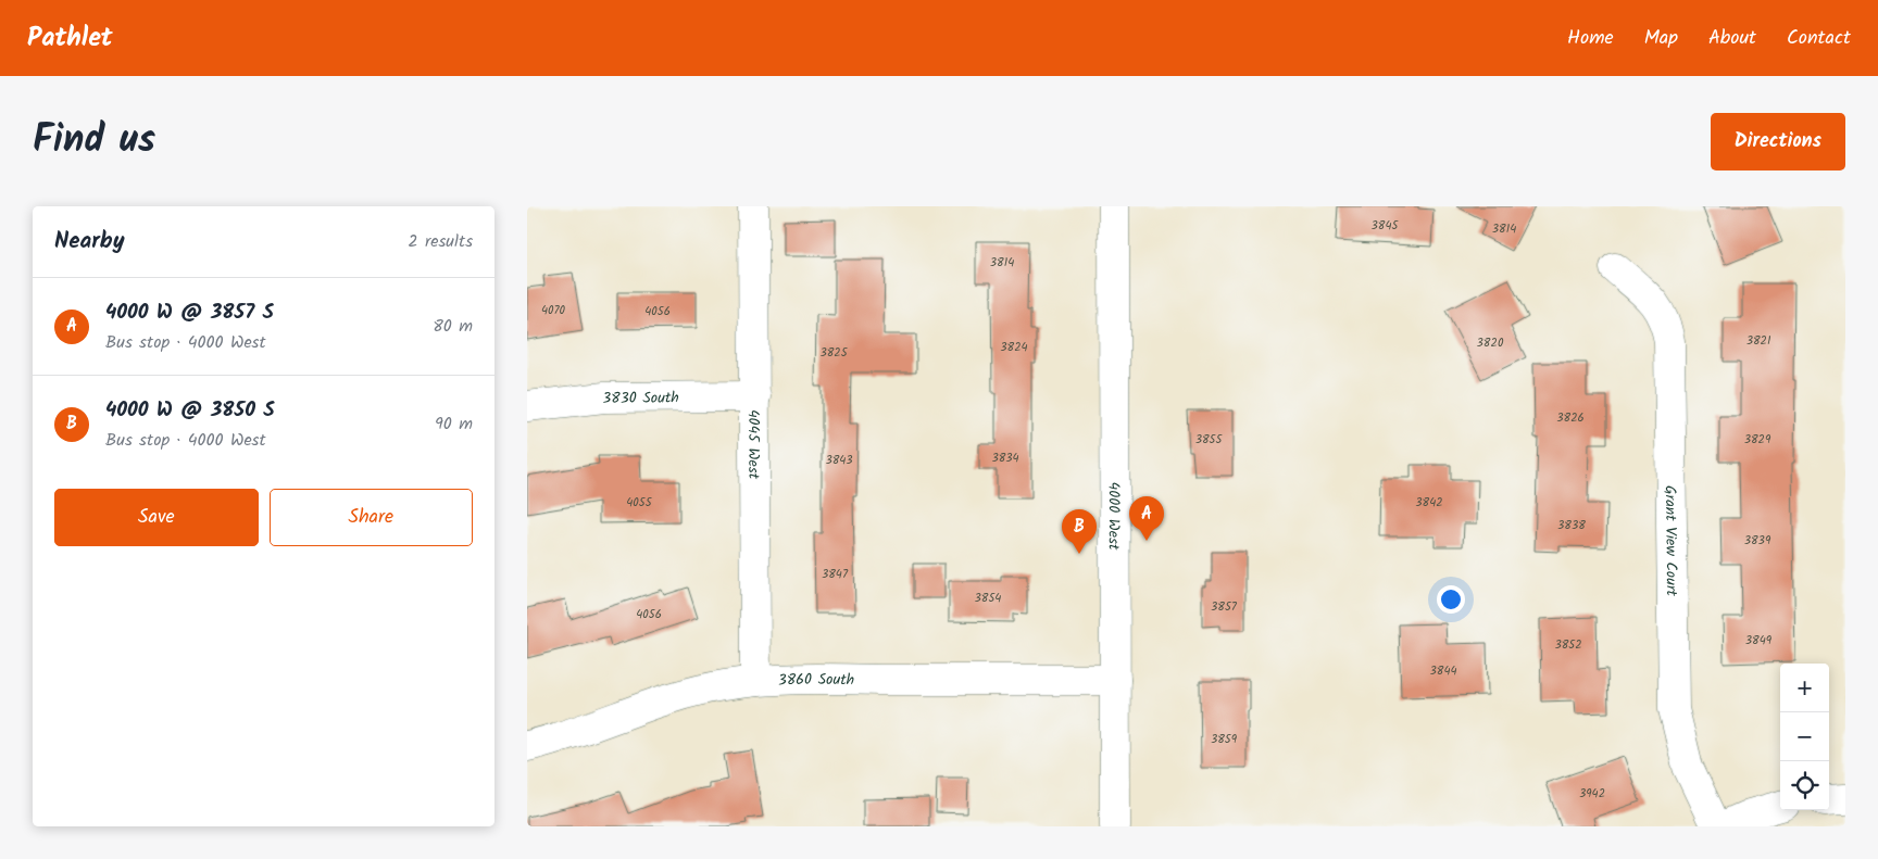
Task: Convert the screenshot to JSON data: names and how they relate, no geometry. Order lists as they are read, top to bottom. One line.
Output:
{"streets":{"street":["3830 South","4045 West","4000 West","Grant View Court","3860 South"]},"crossings":[["3830 South","4045 West"],["4045 West","3860 South"],["4000 West","3860 South"]],"house_numbers":["3845","3814","3814","4070","4056","3821","3820","3824","3825","3826","3855","3829","3834","3843","4055","3842","3838","3839","3847","3854","3857","4056","3849","3852","3844","3859","3942"],"page":{"header":"Pathlet","nav":["Home","Map","About","Contact"],"title":"Find us","buttons":["Directions",["Save","Share"]],"heading":["Nearby","2 results"],"list":[{"mark":"A","name":"4000 W @ 3857 S","note":"Bus stop · 4000 West","value":"80 m"},{"mark":"B","name":"4000 W @ 3850 S","note":"Bus stop · 4000 West","value":"90 m"}],"pins":["A","B"],"map_buttons":["+","−"]}}
